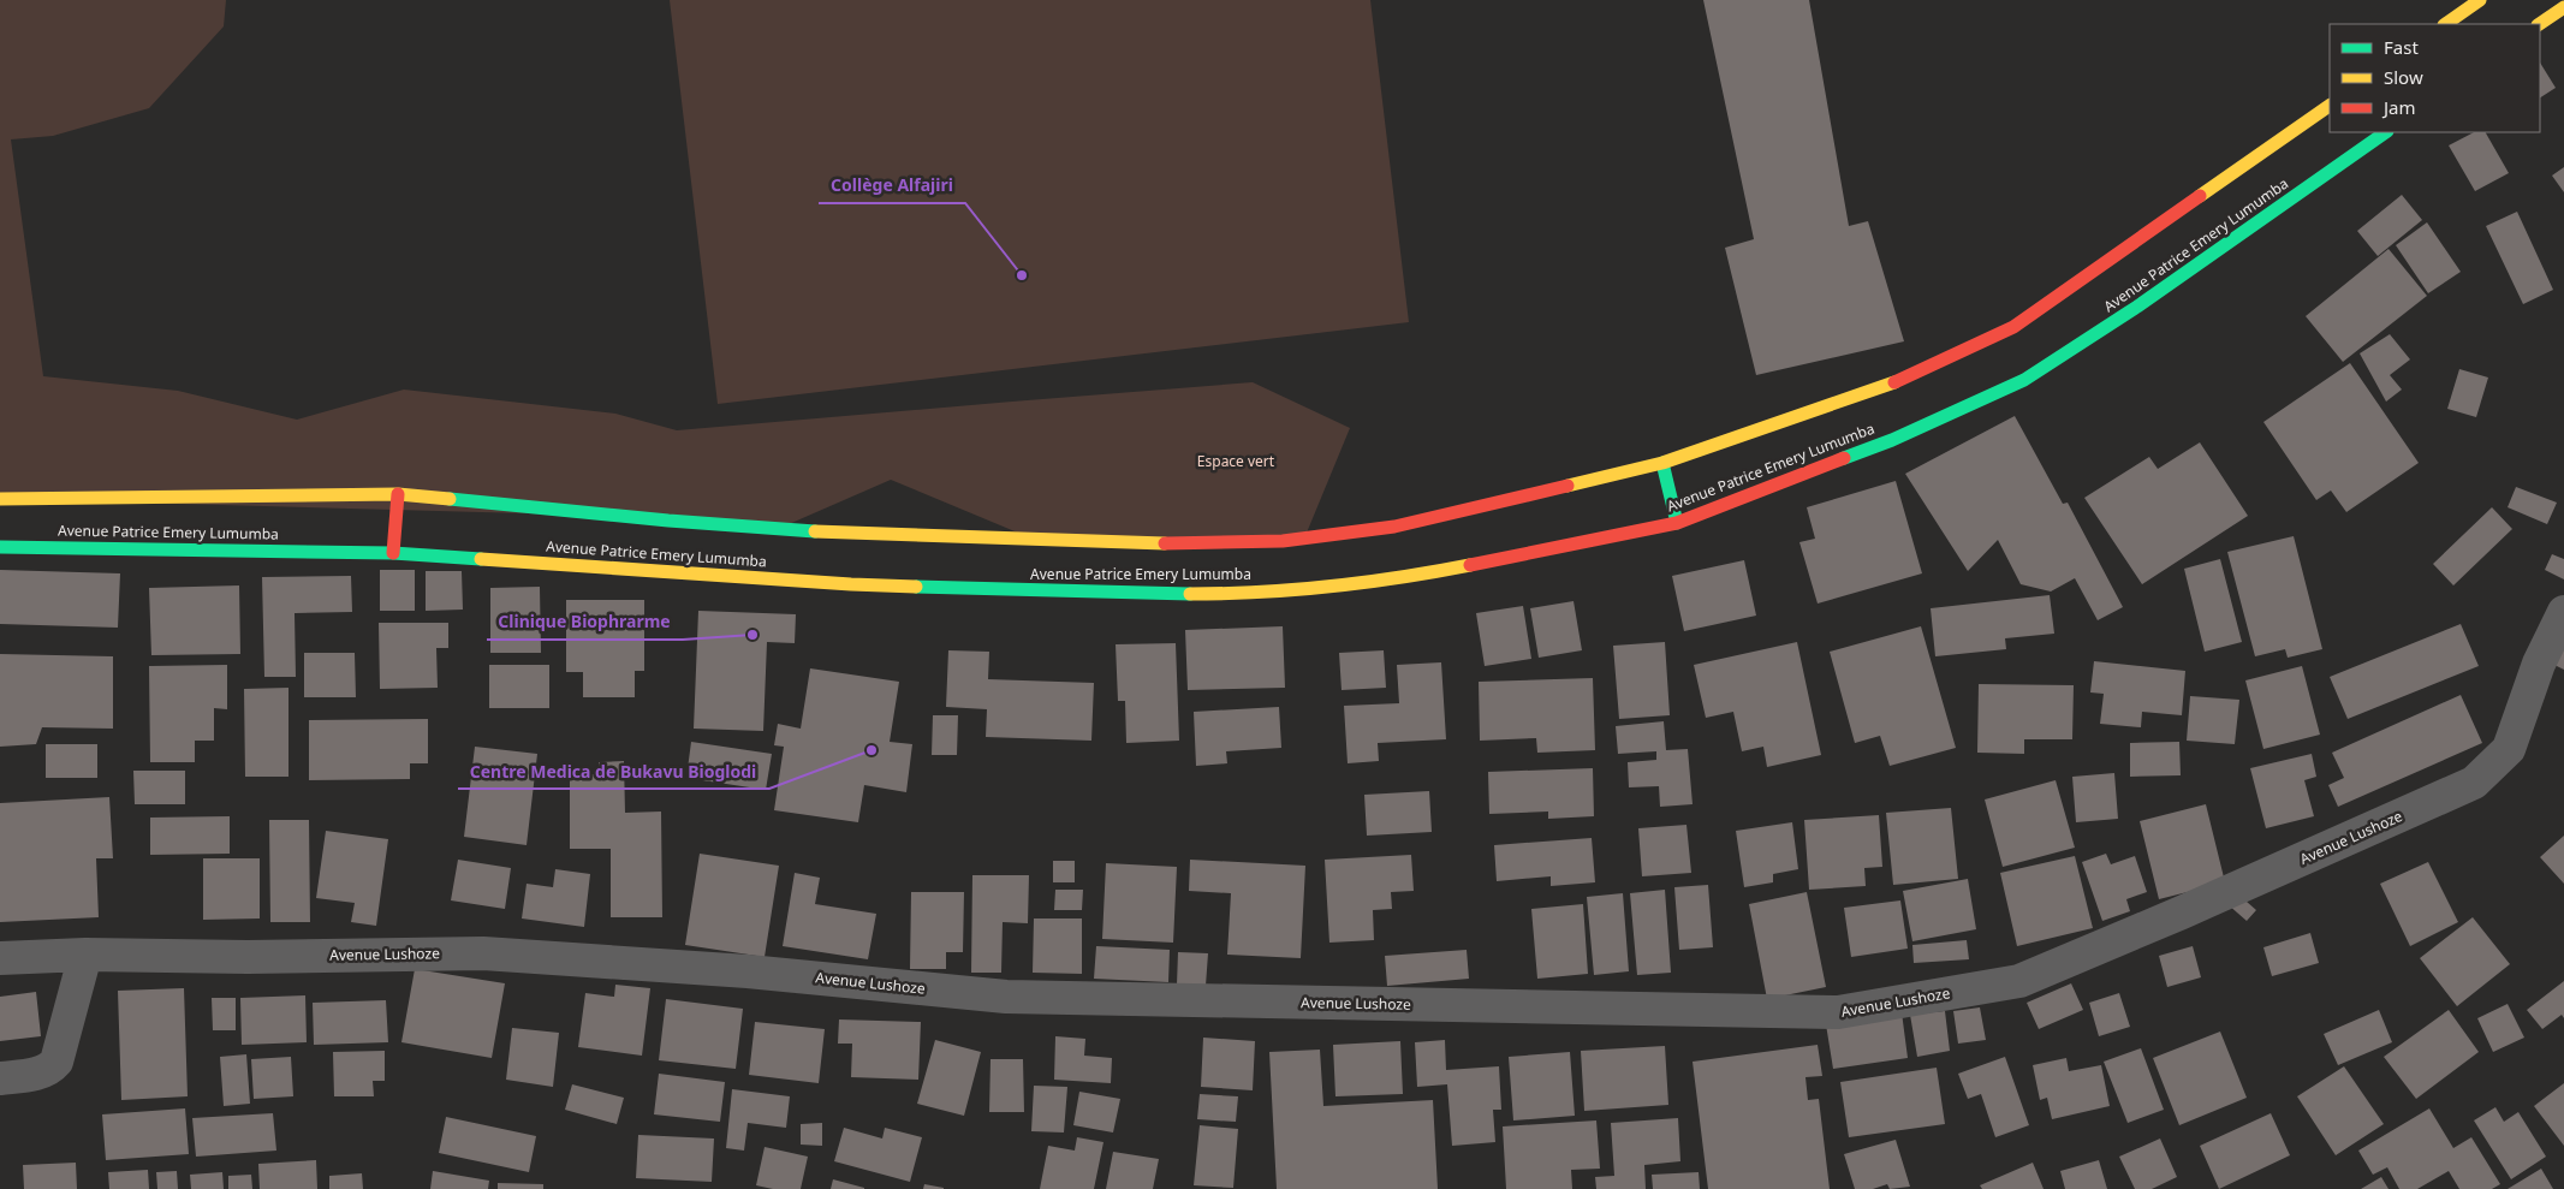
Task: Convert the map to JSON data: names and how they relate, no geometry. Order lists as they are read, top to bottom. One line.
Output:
{"streets":{"main road":["Avenue Patrice Emery Lumumba"],"street":["Avenue Lushoze"]},"parks":["Espace vert"],"places":["Collège Alfajiri","Clinique Biophrarme","Centre Medica de Bukavu Bioglodi"],"legend":["Fast","Slow","Jam"]}
